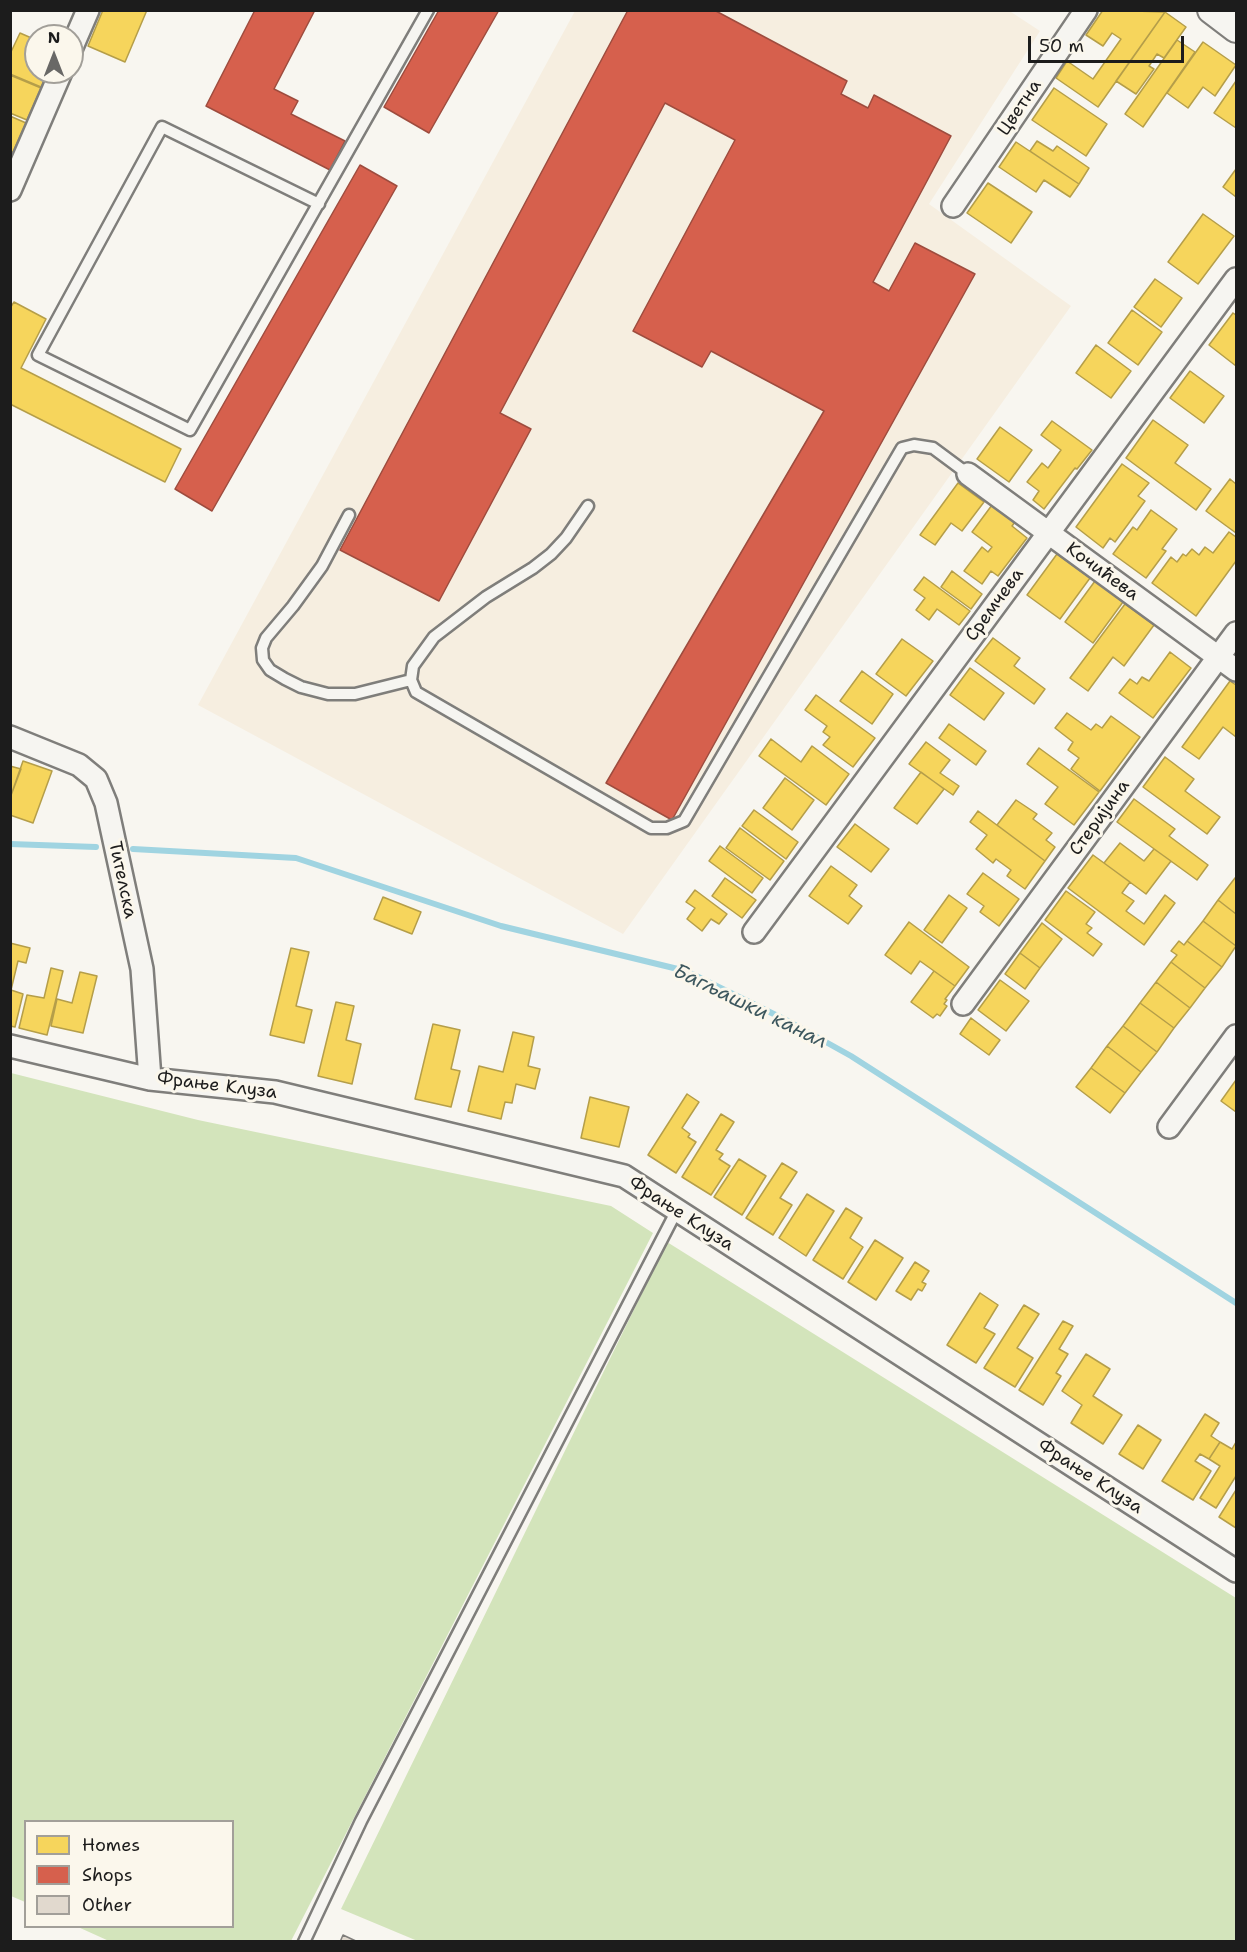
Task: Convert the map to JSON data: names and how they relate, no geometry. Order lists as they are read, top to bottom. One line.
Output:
{"streets":{"street":["Цветна","Кочићева","Сремчева","Стеријина","Тителска","Фрање Клуза"]},"crossings":[["Кочићева","Сремчева"],["Кочићева","Стеријина"],["Тителска","Фрање Клуза"]],"water":["Багљашки канал"],"legend":["Homes","Shops","Other"],"scale_bar":"50 m","north":"top"}
